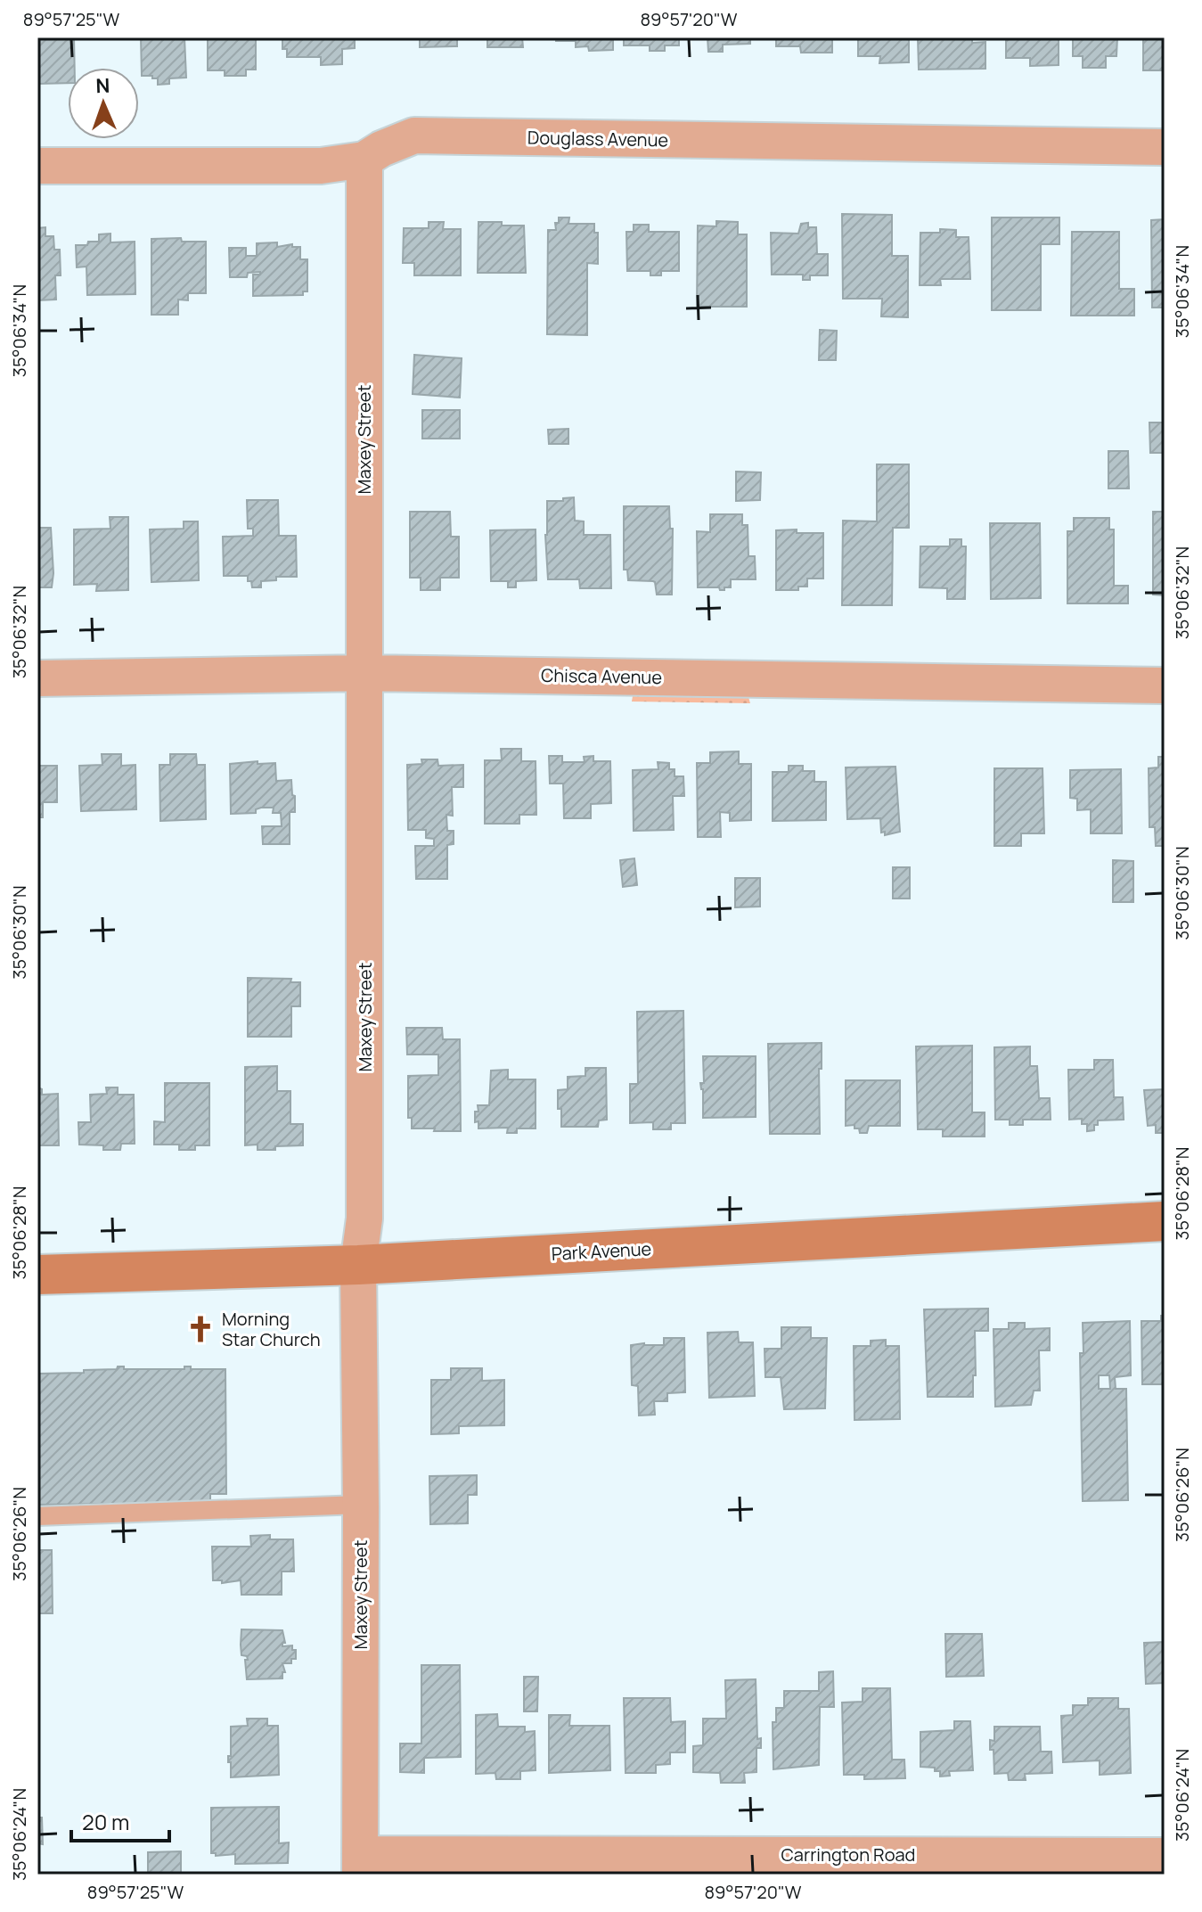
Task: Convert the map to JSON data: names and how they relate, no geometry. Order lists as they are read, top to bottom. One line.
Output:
{"streets":{"main road":["Park Avenue"],"street":["Douglass Avenue","Maxey Street","Chisca Avenue","Carrington Road"]},"crossings":[["Douglass Avenue","Maxey Street"],["Maxey Street","Chisca Avenue"],["Maxey Street","Park Avenue"],["Maxey Street","Carrington Road"]],"places":{"church":["Morning Star Church"]},"scale_bar":"20 m","north":"top","coordinates":["89°57'25\"W","89°57'20\"W","35°06'34\"N","35°06'32\"N","35°06'30\"N","35°06'28\"N","35°06'26\"N","35°06'24\"N"]}
